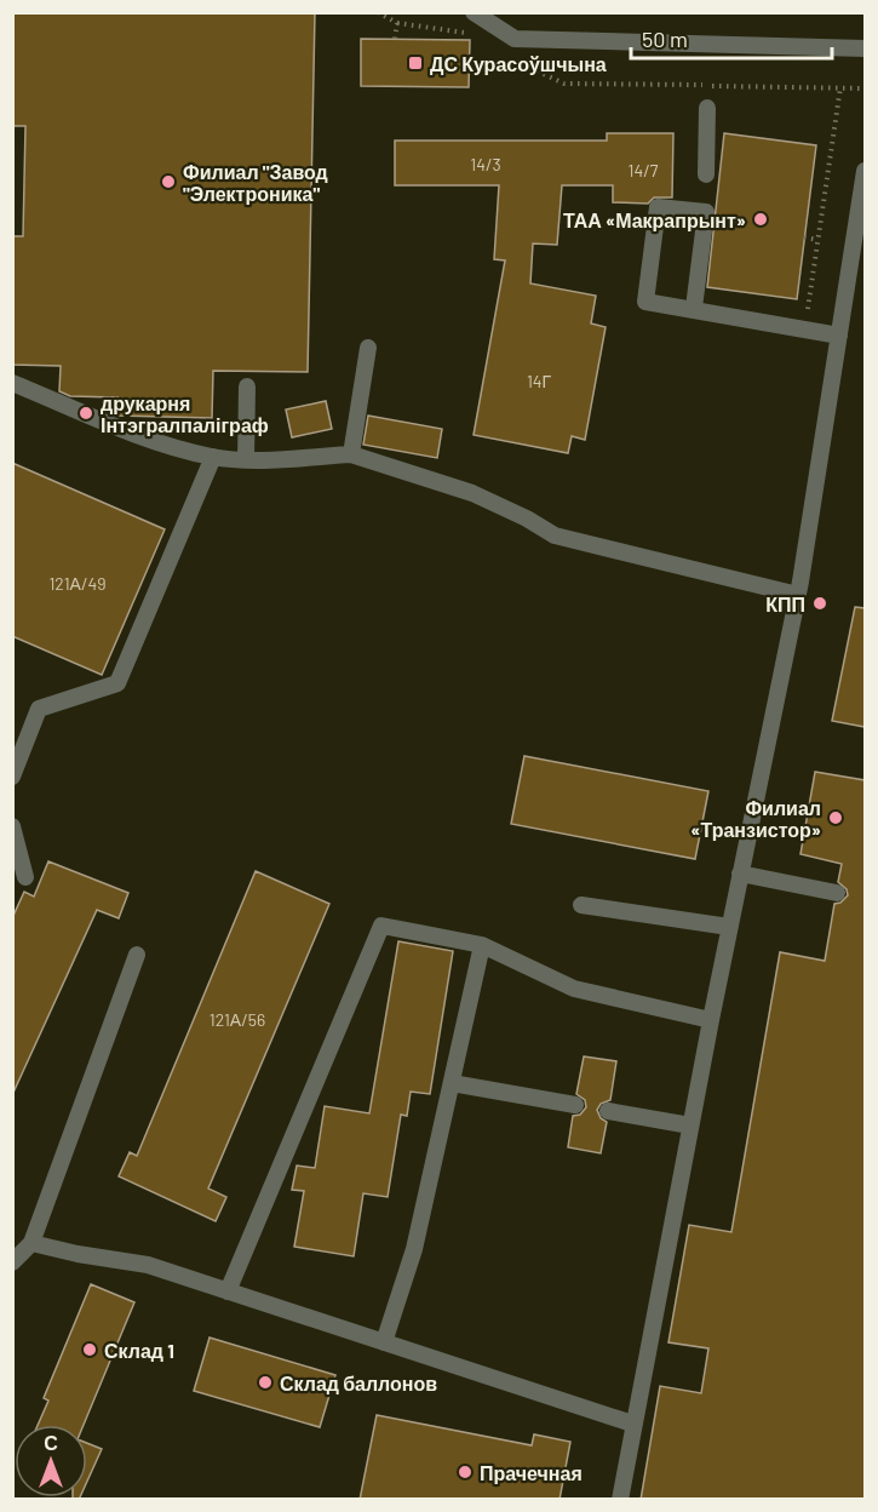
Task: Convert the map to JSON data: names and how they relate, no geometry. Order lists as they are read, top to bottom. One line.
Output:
{"places":{"transit":["ДС Курасоўшчына"],"other":["Филиал \"Завод \"Электроника\"","ТАА «Макрапрынт»","друкарня Інтэгралпаліграф","КПП","Филиал «Транзистор»","Склад 1","Склад баллонов","Прачечная"]},"house_numbers":["14/3","14/7","14Г","121А/49","121А/56"],"scale_bar":"50 m","north":"top"}
